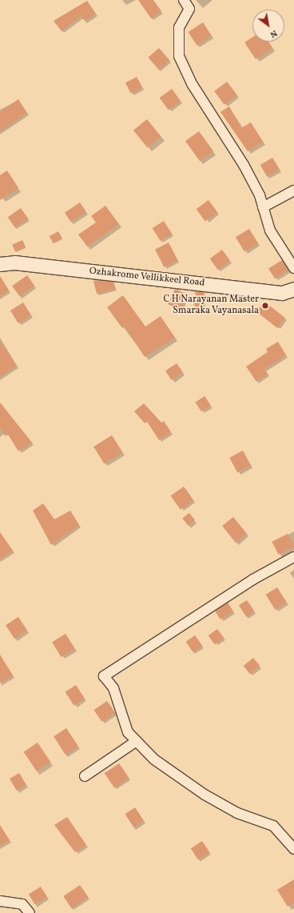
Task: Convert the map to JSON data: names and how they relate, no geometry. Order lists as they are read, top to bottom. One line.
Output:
{"streets":{"main road":["Ozhakrome Vellikkeel Road"]},"places":["C H Narayanan Master Smaraka Vayanasala"],"north":"bottom right"}
